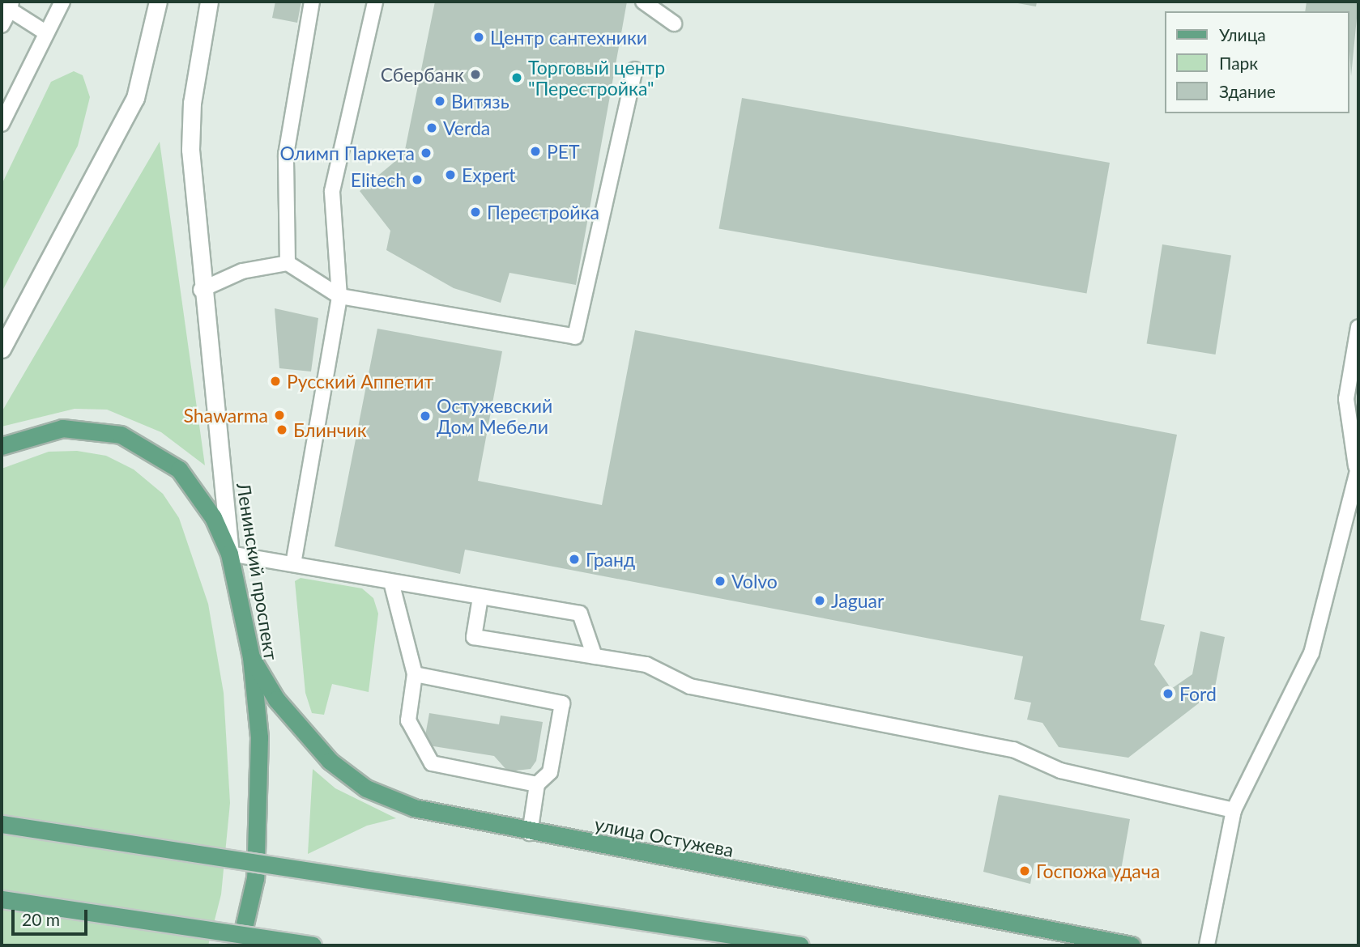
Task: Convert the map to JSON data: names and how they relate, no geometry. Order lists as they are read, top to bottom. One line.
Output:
{"streets":{"main road":["Ленинский проспект","улица Остужева"]},"crossings":[["Ленинский проспект","улица Остужева"]],"places":["Центр сантехники","Сбербанк","Торговый центр \"Перестройка\"","Витязь","Verda","РЕТ","Олимп Паркета","Expert","Elitech","Перестройка","Русский Аппетит","Shawarma","Остужевский Дом Мебели","Блинчик","Гранд","Volvo","Jaguar","Ford","Госпожа удача"],"legend":["Улица","Парк","Здание"],"scale_bar":"20 m"}
